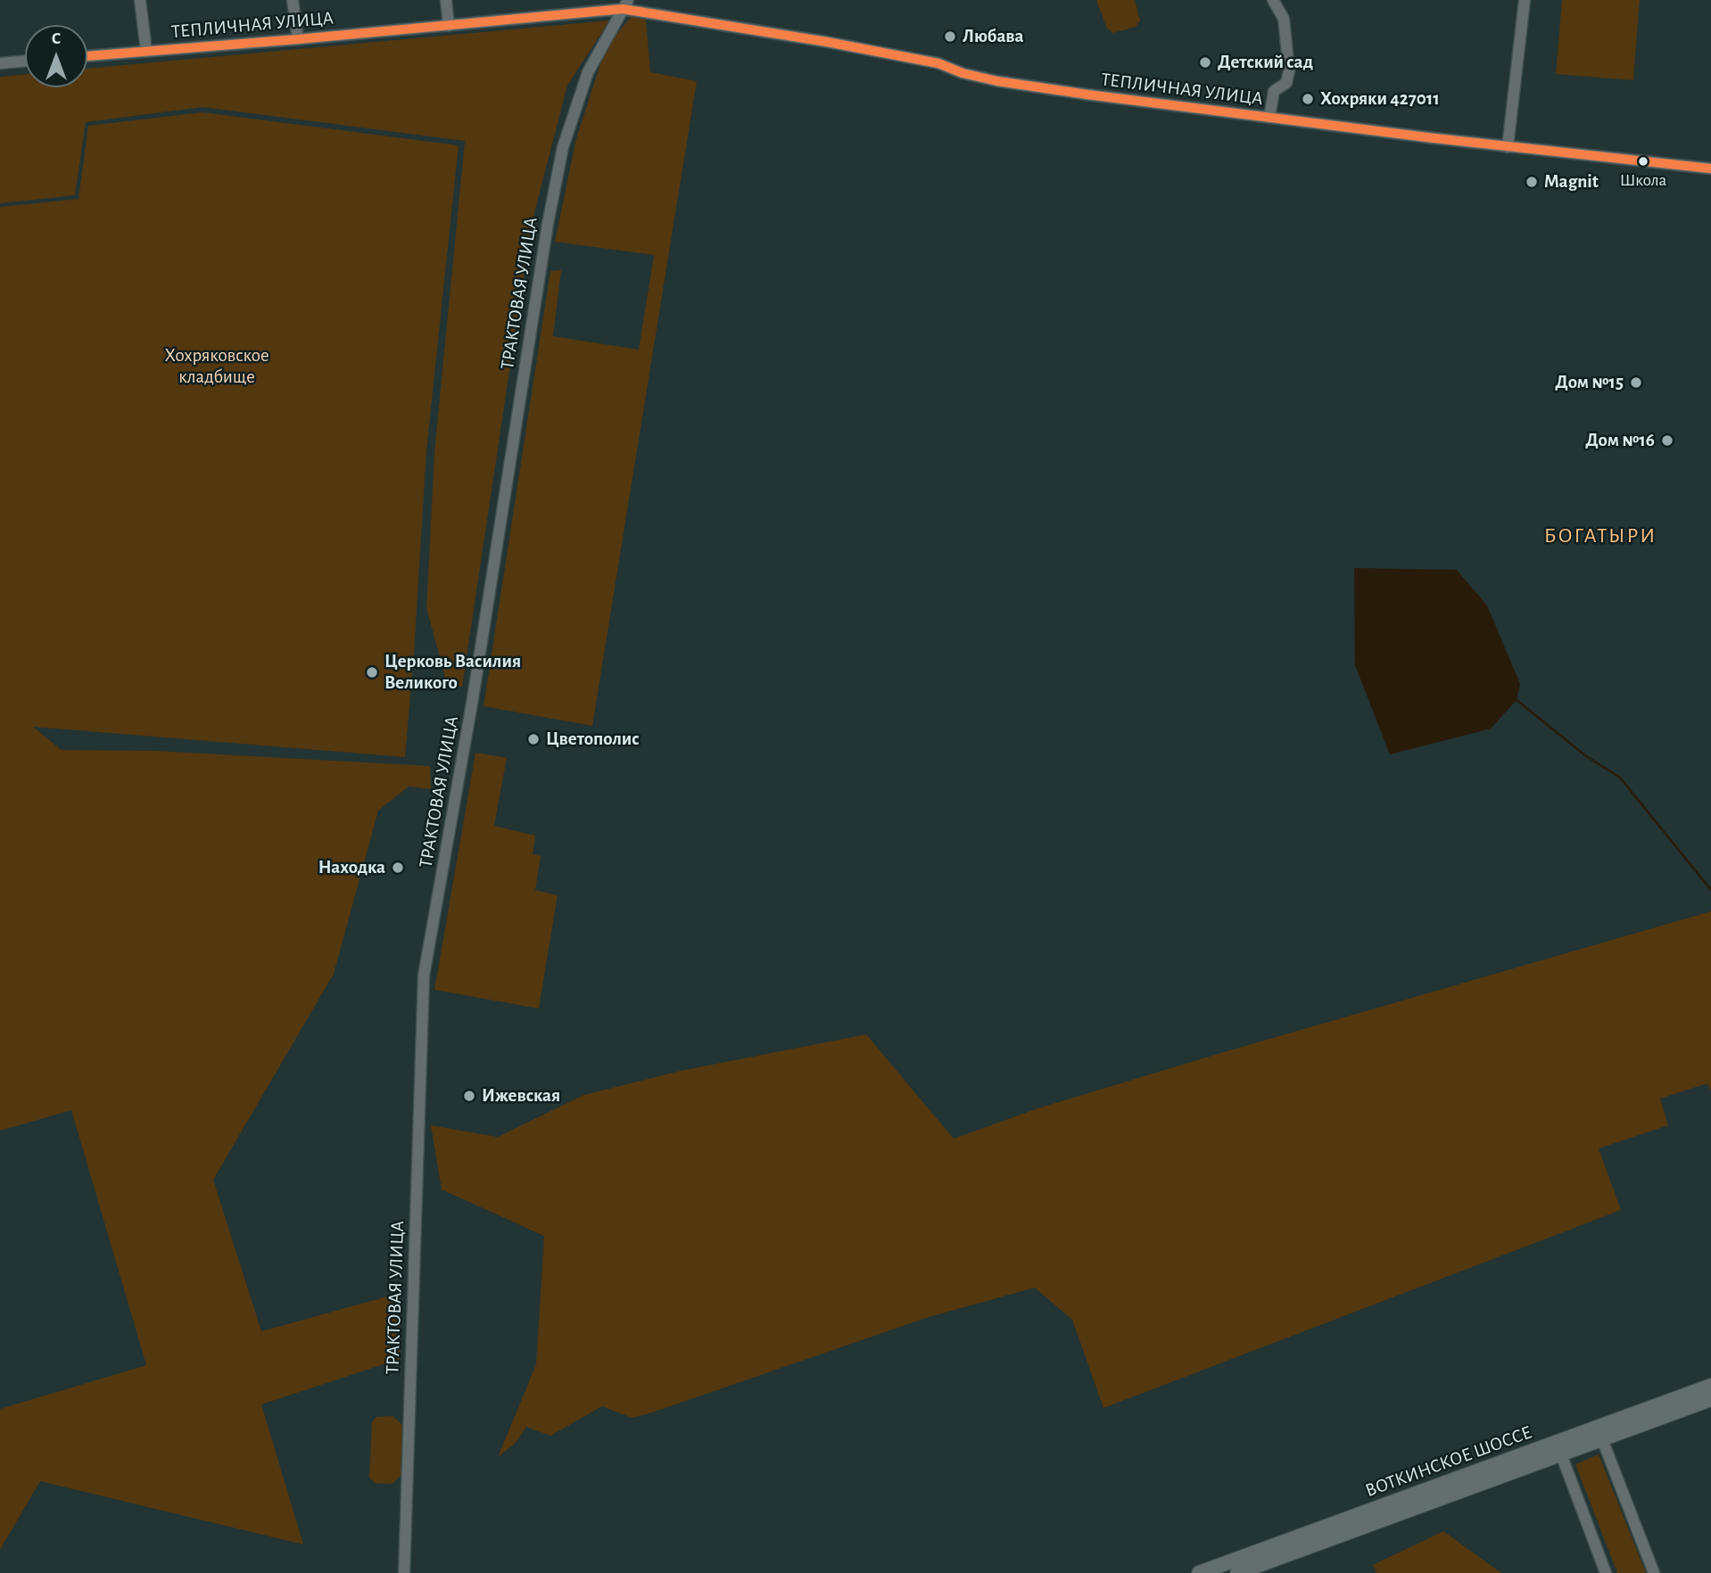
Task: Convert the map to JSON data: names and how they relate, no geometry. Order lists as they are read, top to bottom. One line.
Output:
{"streets":{"main road":["ВОТКИНСКОЕ ШОССЕ"],"street":["ТЕПЛИЧНАЯ УЛИЦА","ТРАКТОВАЯ УЛИЦА"]},"crossings":[["ТЕПЛИЧНАЯ УЛИЦА","ТРАКТОВАЯ УЛИЦА"]],"districts":["БОГАТЫРИ"],"parks":["Хохряковское кладбище"],"places":["Любава","Детский сад","Хохряки 427011","Школа","Magnit","Дом №15","Дом №16","Церковь Василия Великого","Цветополис","Находка","Ижевская"],"north":"top"}
